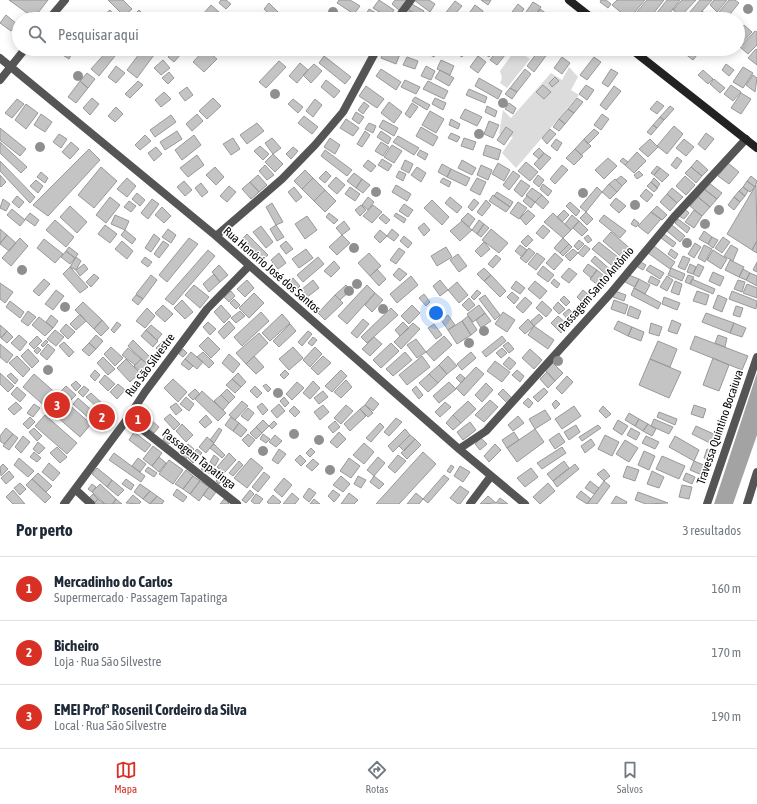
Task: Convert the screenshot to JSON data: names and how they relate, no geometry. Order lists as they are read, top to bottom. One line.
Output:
{"streets":{"street":["Rua Honório José dos Santos","Passagem Santo Antônio","Rua São Silvestre","Travessa Quintino Bocaiuva","Passagem Tapatinga"]},"crossings":[["Rua Honório José dos Santos","Passagem Santo Antônio"],["Rua Honório José dos Santos","Rua São Silvestre"],["Rua São Silvestre","Passagem Tapatinga"]],"page":{"search":"Pesquisar aqui","pins":["3","2","1"],"heading":["Por perto","3 resultados"],"list":[{"mark":"1","name":"Mercadinho do Carlos","note":"Supermercado · Passagem Tapatinga","value":"160 m"},{"mark":"2","name":"Bicheiro","note":"Loja · Rua São Silvestre","value":"170 m"},{"mark":"3","name":"EMEI Profª Rosenil Cordeiro da Silva","note":"Local · Rua São Silvestre","value":"190 m"}],"nav":["Mapa","Rotas","Salvos"]}}
